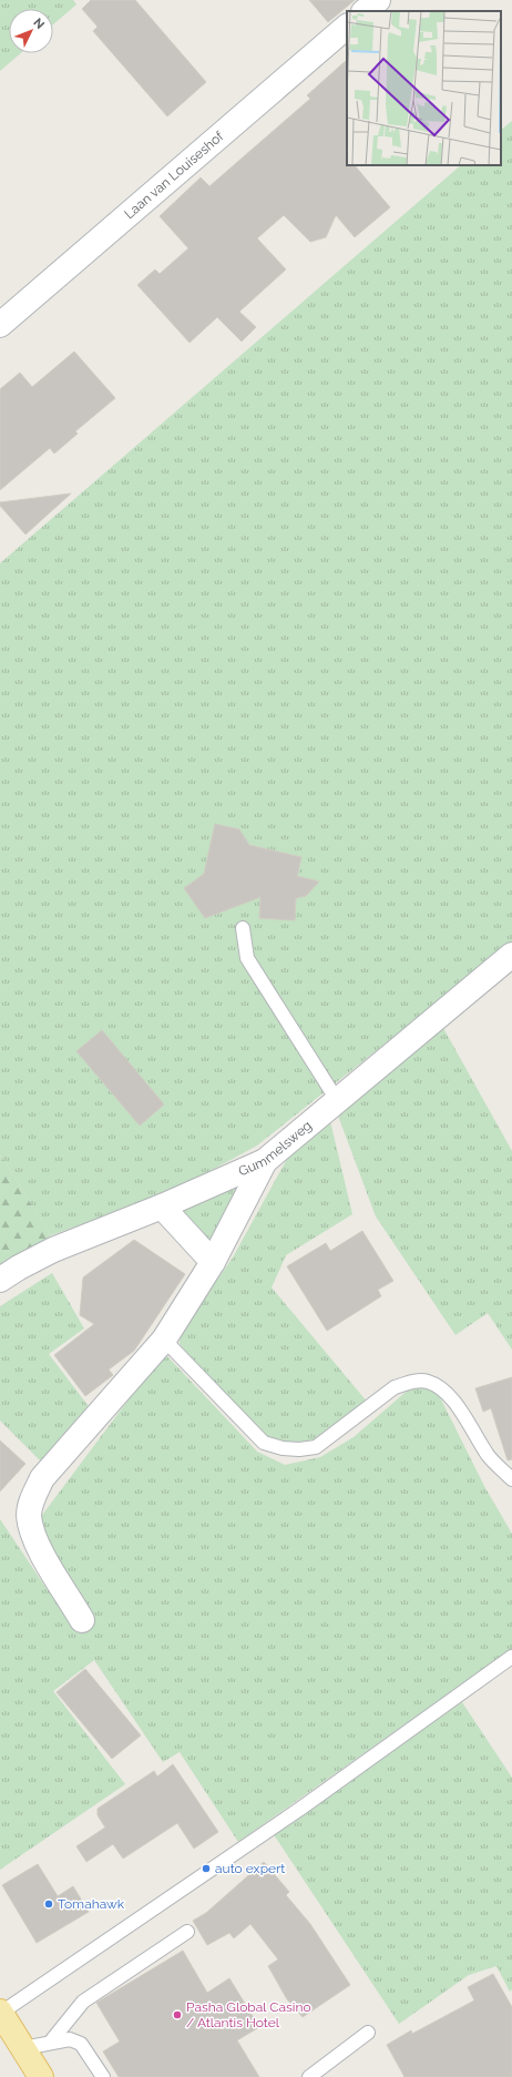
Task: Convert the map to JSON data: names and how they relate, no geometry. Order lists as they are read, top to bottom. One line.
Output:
{"streets":{"street":["Laan van Louiseshof","Gummelsweg"]},"places":["auto expert","Tomahawk","Pasha Global Casino / Atlantis Hotel"],"north":"top right"}
